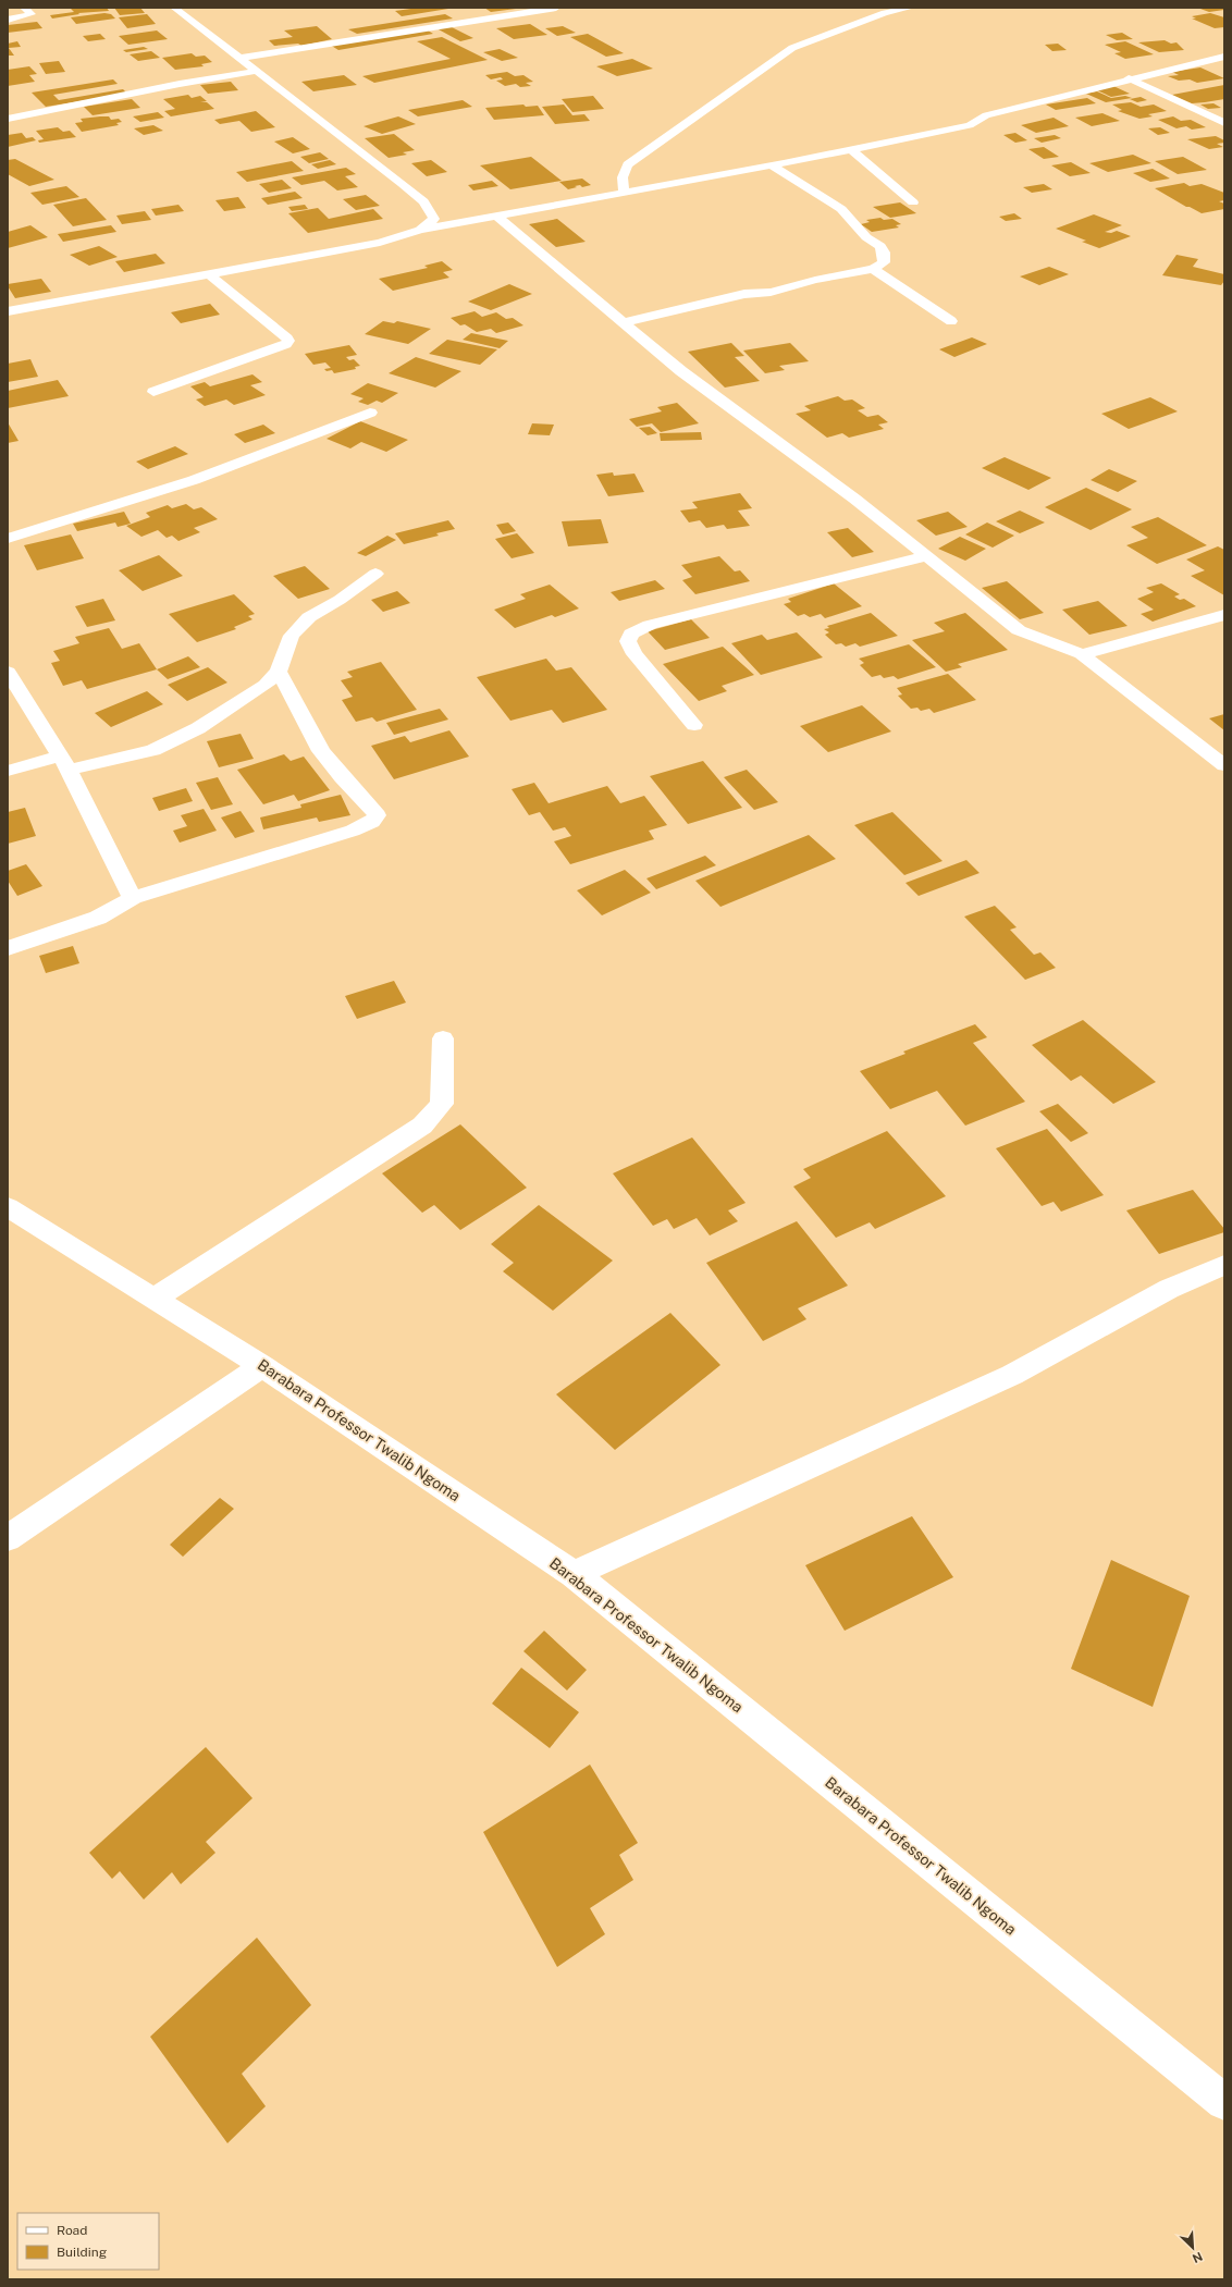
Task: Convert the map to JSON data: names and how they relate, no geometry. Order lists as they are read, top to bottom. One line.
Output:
{"streets":{"street":["Barabara Professor Twalib Ngoma"]},"legend":["Road","Building"],"north":"bottom right"}
